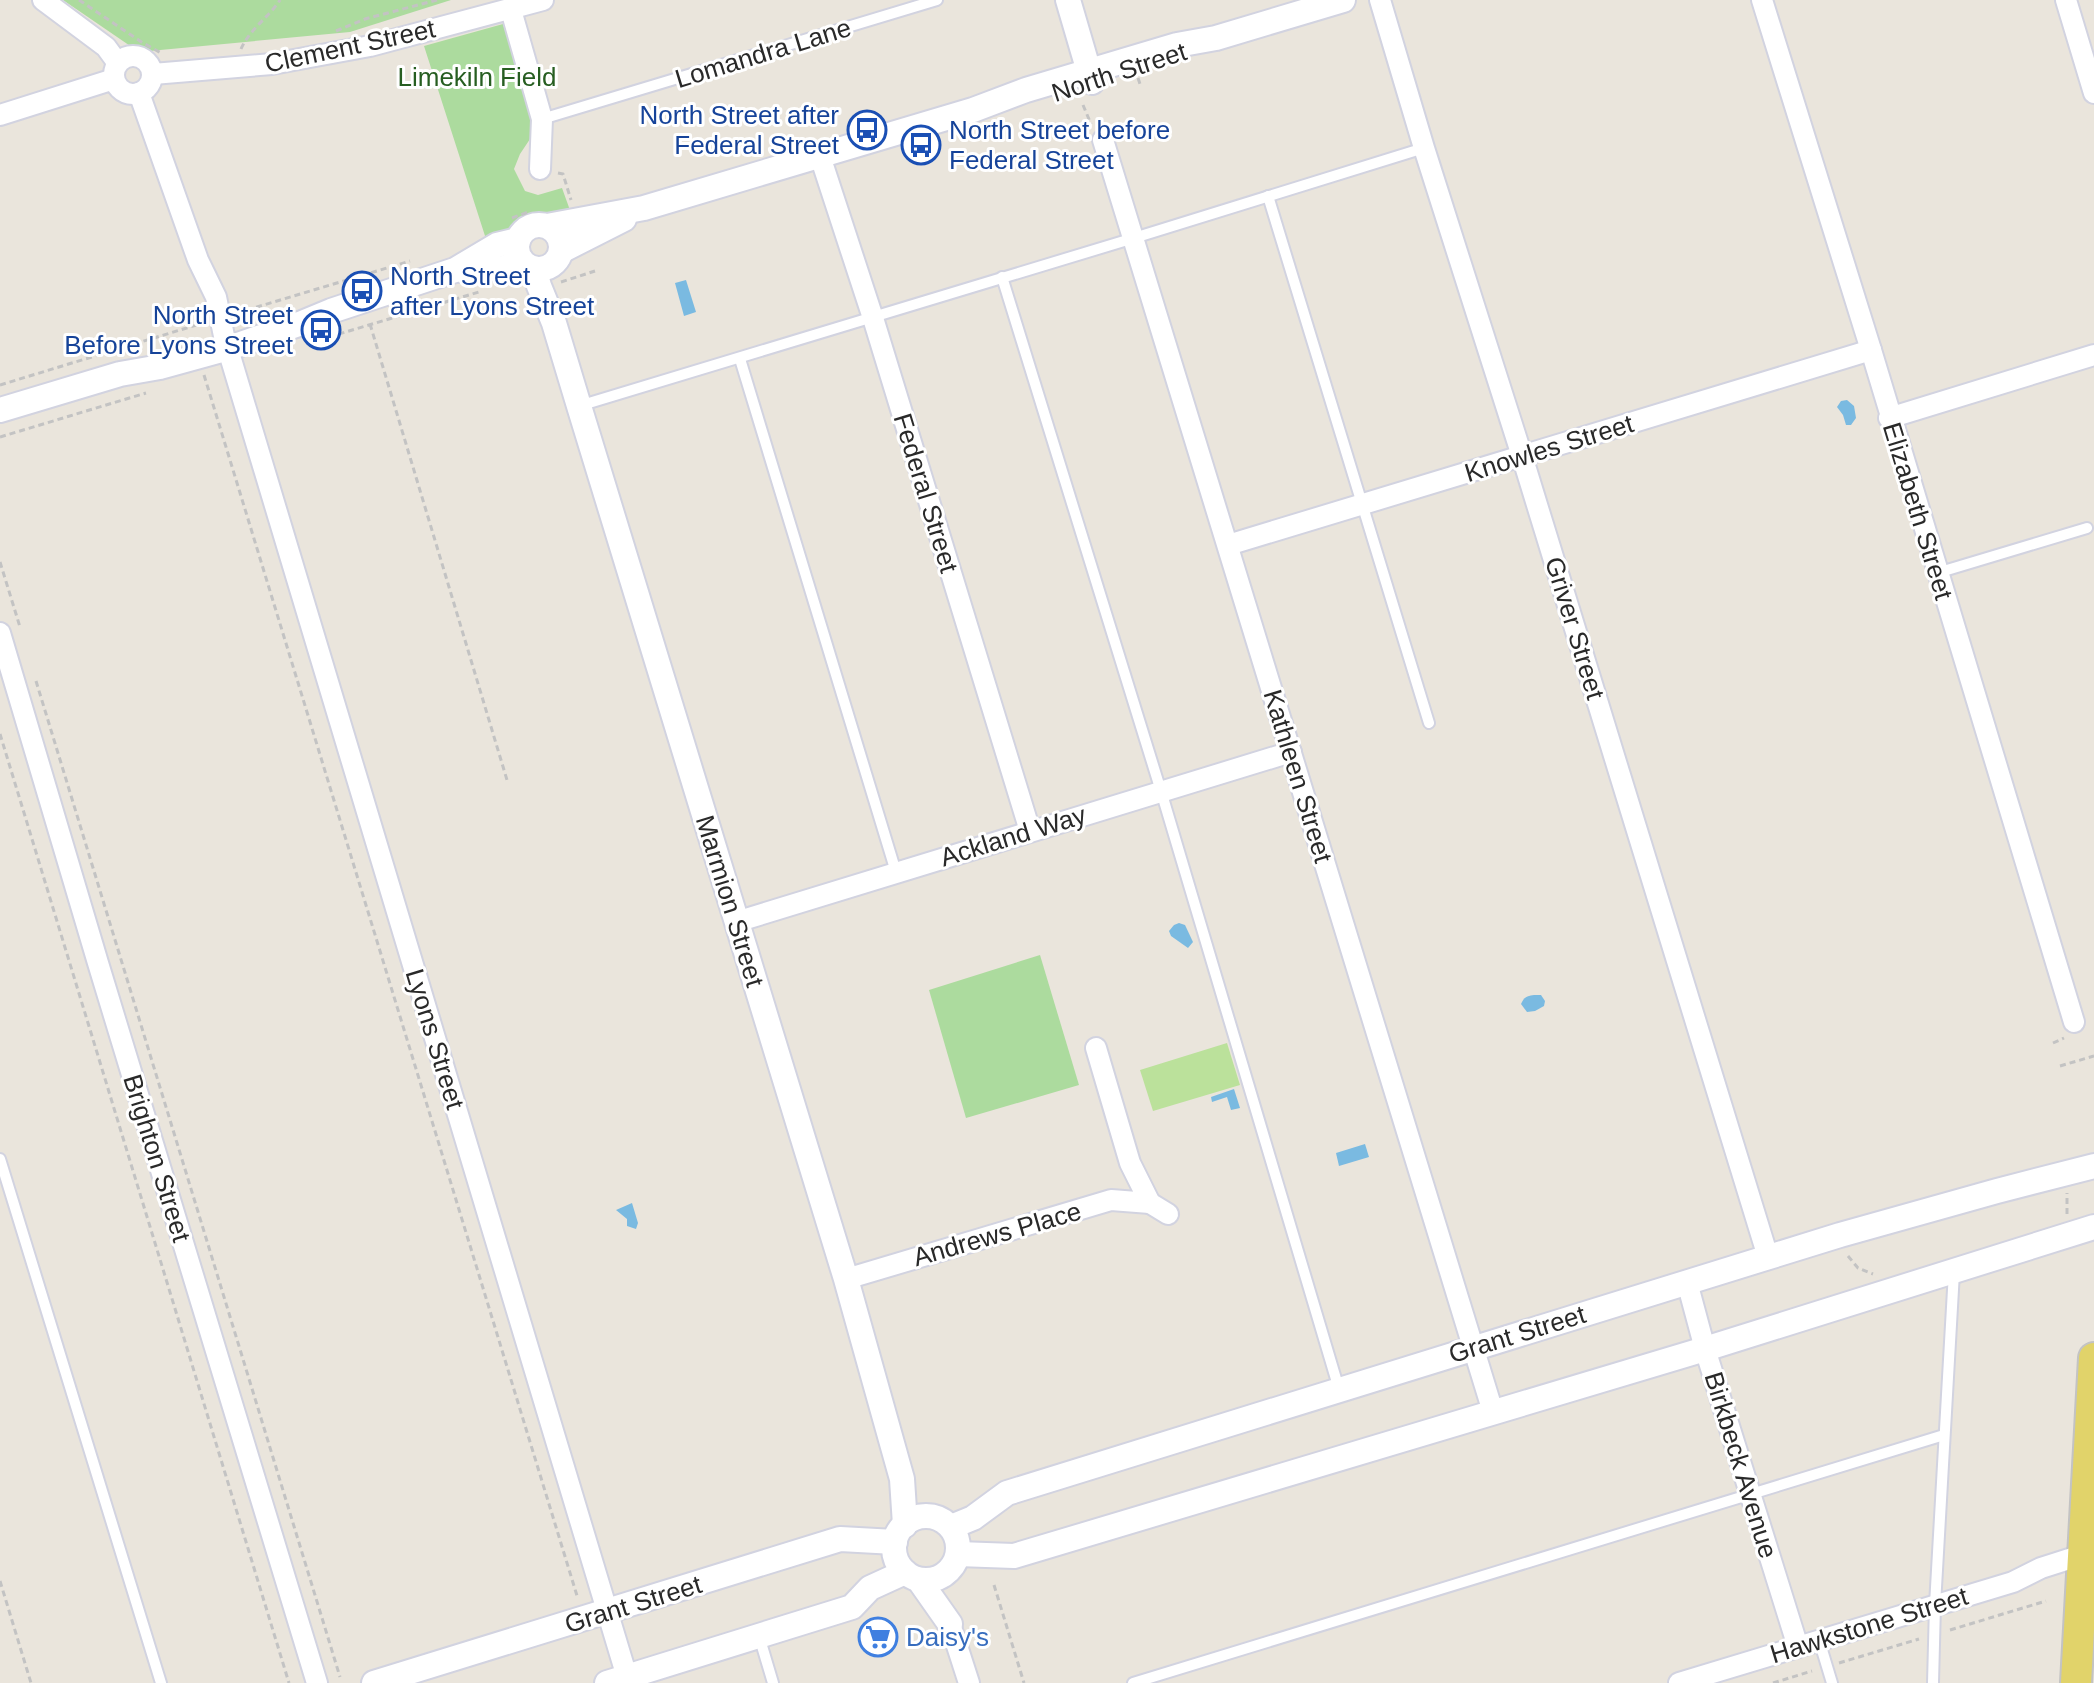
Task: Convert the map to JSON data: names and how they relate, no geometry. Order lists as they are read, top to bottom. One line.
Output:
{"streets":{"street":["Clement Street","North Street","Knowles Street","Federal Street","Elizabeth Street","Griver Street","Kathleen Street","Ackland Way","Marmion Street","Lyons Street","Brighton Street","Andrews Place","Grant Street","Birkbeck Avenue","Hawkstone Street"],"lane":["Lomandra Lane"]},"crossings":[["Clement Street","Lyons Street"],["North Street","Federal Street"],["North Street","Marmion Street"],["North Street","Lyons Street"],["Knowles Street","Elizabeth Street"],["Knowles Street","Griver Street"],["Knowles Street","Kathleen Street"],["Federal Street","Ackland Way"],["Griver Street","Grant Street"],["Kathleen Street","Ackland Way"],["Kathleen Street","Grant Street"],["Ackland Way","Marmion Street"],["Marmion Street","Andrews Place"],["Marmion Street","Grant Street"],["Lyons Street","Grant Street"],["Grant Street","Birkbeck Avenue"],["Birkbeck Avenue","Hawkstone Street"]],"parks":["Limekiln Field"],"places":{"bus stop":["North Street after Federal Street","North Street before Federal Street","North Street after Lyons Street","North Street Before Lyons Street"],"supermarket":["Daisy's"]}}
